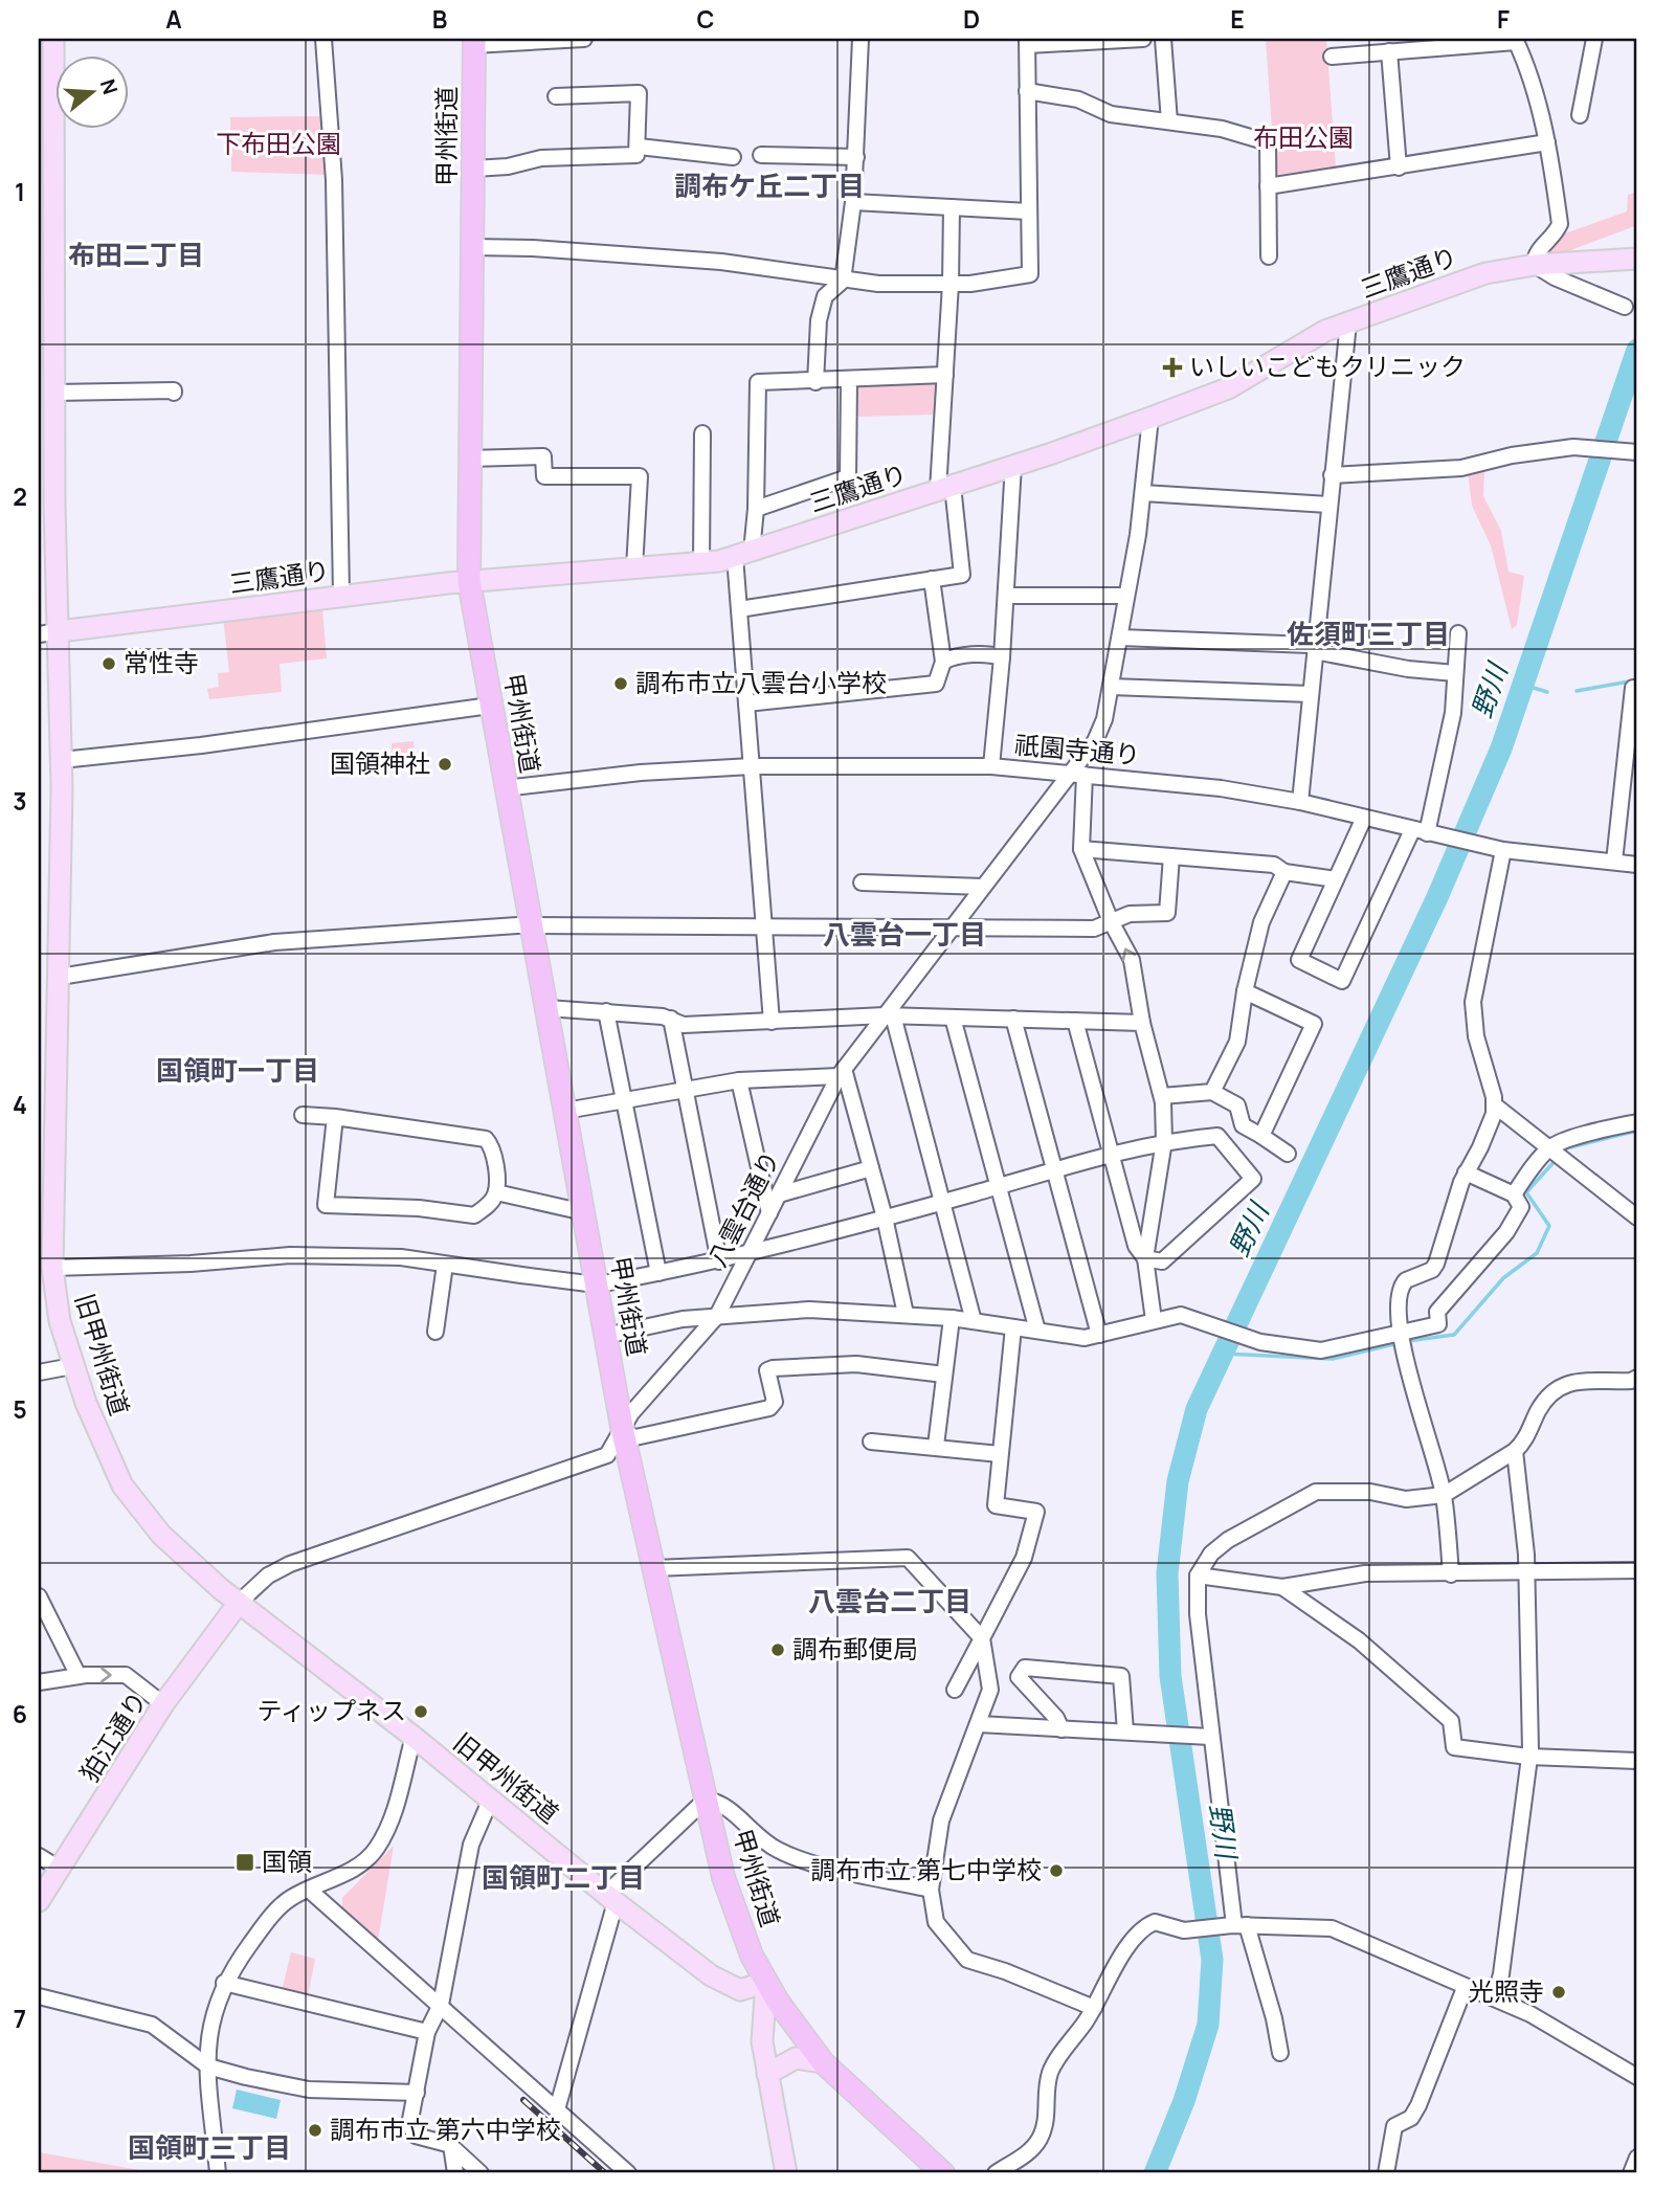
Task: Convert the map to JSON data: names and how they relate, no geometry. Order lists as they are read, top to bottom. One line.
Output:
{"streets":{"highway":["甲州街道"],"main road":["三鷹通り","旧甲州街道","狛江通り"],"street":["祇園寺通り","八雲台通り"]},"crossings":[["甲州街道","三鷹通り"],["甲州街道","祇園寺通り"],["甲州街道","八雲台通り"],["甲州街道","旧甲州街道"],["三鷹通り","八雲台通り"],["三鷹通り","旧甲州街道"],["祇園寺通り","八雲台通り"],["八雲台通り","旧甲州街道"],["八雲台通り","狛江通り"],["旧甲州街道","狛江通り"]],"districts":["調布ケ丘二丁目","布田二丁目","佐須町三丁目","八雲台一丁目","国領町一丁目","八雲台二丁目","国領町二丁目","国領町三丁目"],"water":["野川"],"parks":["布田公園","下布田公園"],"places":{"health":["いしいこどもクリニック"],"other":["常性寺","調布市立八雲台小学校","国領神社","調布郵便局","ティップネス","調布市立 第七中学校","光照寺","調布市立 第六中学校"],"transit":["国領"]},"north":"right","grid":{"columns":["A","B","C","D","E","F"],"rows":["1","2","3","4","5","6","7"]}}
